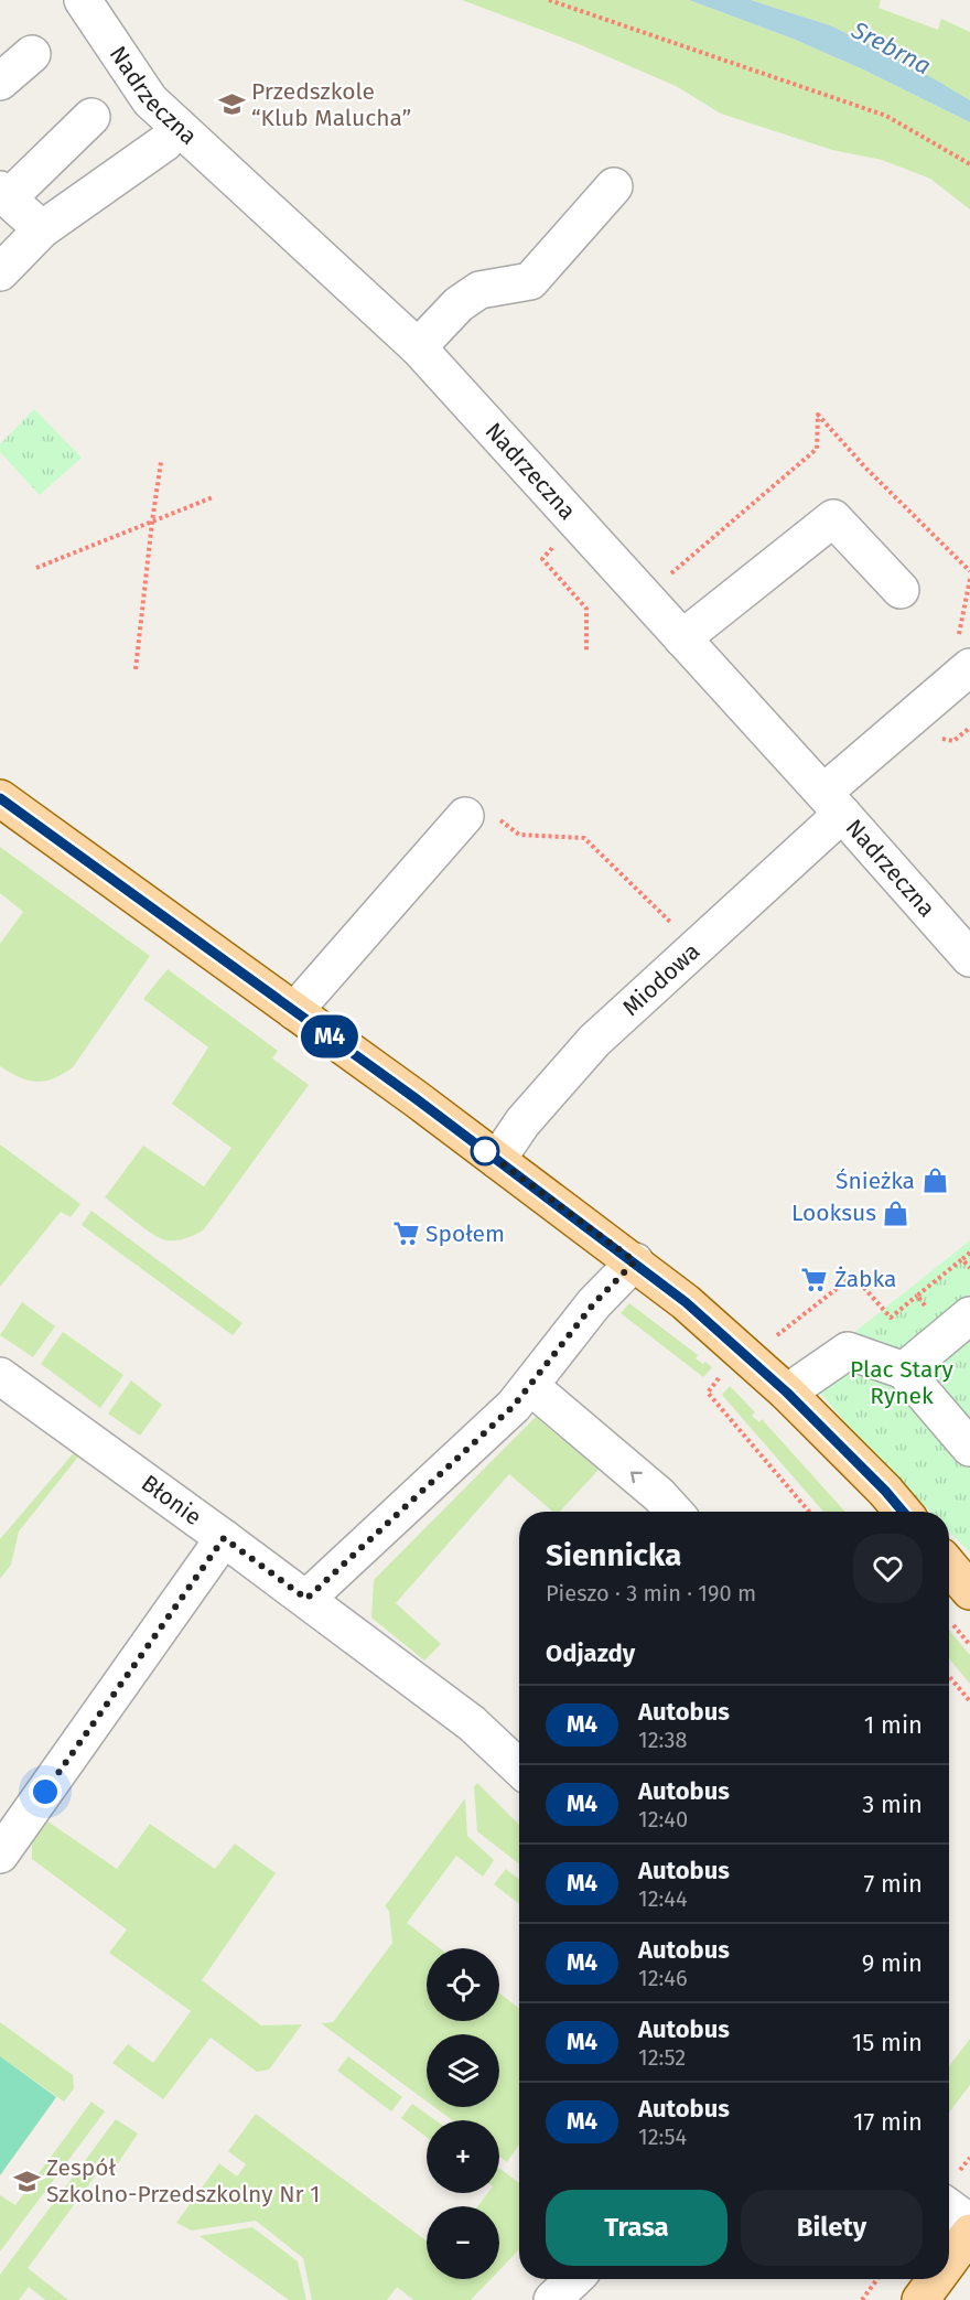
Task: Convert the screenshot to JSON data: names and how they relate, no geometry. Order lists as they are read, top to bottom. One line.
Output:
{"streets":{"street":["Nadrzeczna","Miodowa","Błonie"]},"crossings":[["Nadrzeczna","Miodowa"]],"water":["Srebrna"],"parks":["Plac Stary Rynek"],"places":{"school or university":["Przedszkole “Klub Malucha”","Zespół Szkolno-Przedszkolny Nr 1"],"shop":["Śnieżka","Looksus"],"supermarket":["Społem","Żabka"]},"lines":["bus line M4"],"page":{"on_map":"M4","heading":[["Siennicka","Pieszo · 3 min · 190 m"],"Odjazdy"],"list":[{"mark":"M4","name":"Autobus","note":"12:38","value":"1 min"},{"mark":"M4","name":"Autobus","note":"12:40","value":"3 min"},{"mark":"M4","name":"Autobus","note":"12:44","value":"7 min"},{"mark":"M4","name":"Autobus","note":"12:46","value":"9 min"},{"mark":"M4","name":"Autobus","note":"12:52","value":"15 min"},{"mark":"M4","name":"Autobus","note":"12:54","value":"17 min"}],"map_buttons":["+","−"],"buttons":["Trasa","Bilety"]}}
